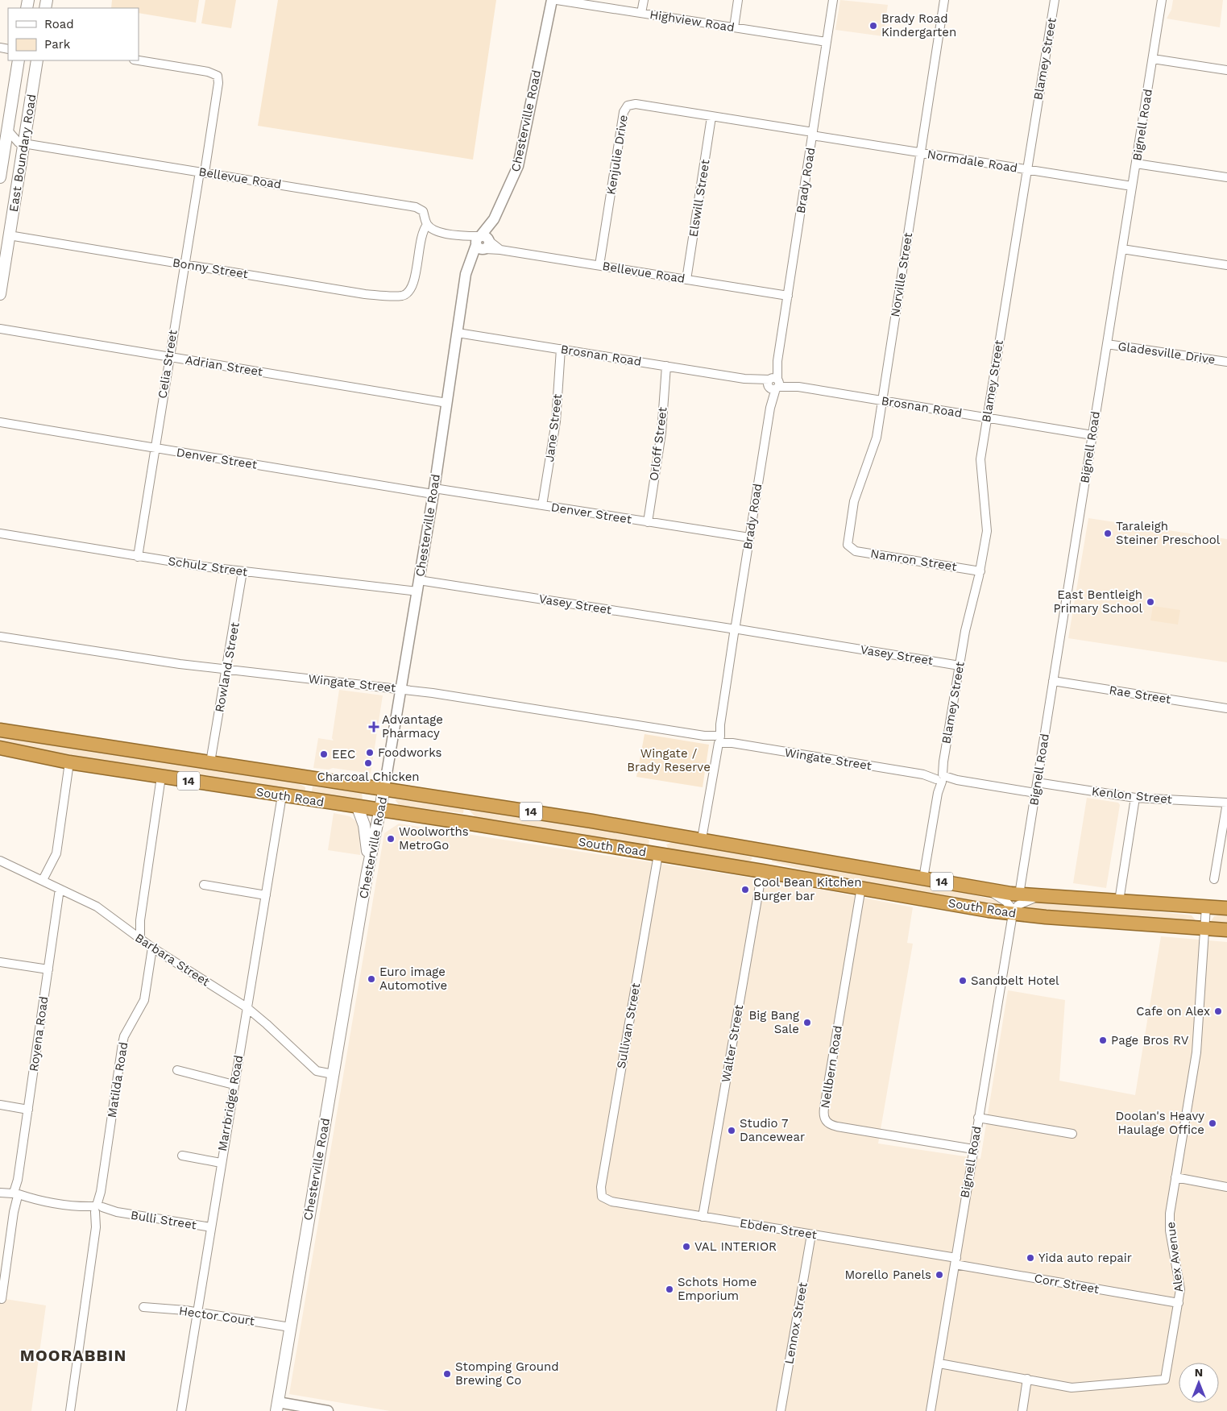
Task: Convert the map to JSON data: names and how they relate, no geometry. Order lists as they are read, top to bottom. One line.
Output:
{"streets":{"highway":["14","South Road"],"main road":["Chesterville Road","East Boundary Road"],"street":["Highview Road","Blamey Street","Bignell Road","Kenjulie Drive","Normdale Road","Bellevue Road","Brady Road","Elswill Street","Bonny Street","Norville Street","Gladesville Drive","Brosnan Road","Celia Street","Adrian Street","Jane Street","Orloff Street","Denver Street","Namron Street","Schulz Street","Vasey Street","Rowland Street","Wingate Street","Rae Street","Kenlon Street","Barbara Street","Sullivan Street","Royena Road","Walter Street","Nellbern Road","Matilda Road","Marrbridge Road","Bulli Street","Ebden Street","Alex Avenue","Corr Street","Hector Court","Lennox Street"]},"crossings":[["Highview Road","Brady Road"],["Blamey Street","Normdale Road"],["Blamey Street","Brosnan Road"],["Blamey Street","Namron Street"],["Blamey Street","Vasey Street"],["Blamey Street","Wingate Street"],["Blamey Street","South Road"],["Chesterville Road","Bellevue Road"],["Chesterville Road","Brosnan Road"],["Chesterville Road","Adrian Street"],["Chesterville Road","Denver Street"],["Chesterville Road","Schulz Street"],["Chesterville Road","Vasey Street"],["Chesterville Road","Wingate Street"],["Chesterville Road","South Road"],["Chesterville Road","Barbara Street"],["Chesterville Road","Hector Court"],["Bignell Road","Normdale Road"],["Bignell Road","Gladesville Drive"],["Bignell Road","Brosnan Road"],["Bignell Road","Wingate Street"],["Bignell Road","Rae Street"],["Bignell Road","Kenlon Street"],["Bignell Road","South Road"],["Bignell Road","Nellbern Road"],["Bignell Road","Ebden Street"],["Bignell Road","Alex Avenue"],["Bignell Road","Corr Street"],["East Boundary Road","Bellevue Road"],["East Boundary Road","Bonny Street"],["Kenjulie Drive","Normdale Road"],["Kenjulie Drive","Bellevue Road"],["Kenjulie Drive","Elswill Street"],["Normdale Road","Brady Road"],["Normdale Road","Elswill Street"],["Normdale Road","Norville Street"],["Bellevue Road","Brady Road"],["Bellevue Road","Elswill Street"],["Bellevue Road","Bonny Street"],["Bellevue Road","Celia Street"],["Brady Road","Brosnan Road"],["Brady Road","Denver Street"],["Brady Road","Vasey Street"],["Brady Road","Wingate Street"],["Brady Road","South Road"],["Bonny Street","Celia Street"],["Norville Street","Brosnan Road"],["Norville Street","Namron Street"],["Brosnan Road","Jane Street"],["Brosnan Road","Orloff Street"],["Celia Street","Adrian Street"],["Celia Street","Denver Street"],["Celia Street","Schulz Street"],["Jane Street","Denver Street"],["Orloff Street","Denver Street"],["Schulz Street","Rowland Street"],["Rowland Street","Wingate Street"],["Rowland Street","South Road"],["South Road","Sullivan Street"],["South Road","Walter Street"],["South Road","Nellbern Road"],["South Road","Marrbridge Road"],["South Road","Alex Avenue"],["Barbara Street","Royena Road"],["Barbara Street","Matilda Road"],["Barbara Street","Marrbridge Road"],["Sullivan Street","Ebden Street"],["Royena Road","Bulli Street"],["Walter Street","Ebden Street"],["Matilda Road","Bulli Street"],["Marrbridge Road","Bulli Street"],["Marrbridge Road","Hector Court"],["Ebden Street","Corr Street"],["Ebden Street","Lennox Street"],["Alex Avenue","Corr Street"]],"districts":["MOORABBIN"],"parks":["Wingate / Brady Reserve"],"places":{"other":["Brady Road Kindergarten","Taraleigh Steiner Preschool","East Bentleigh Primary School","Foodworks","EEC","Charcoal Chicken","Woolworths MetroGo","Cool Bean Kitchen Burger bar","Euro image Automotive","Sandbelt Hotel","Cafe on Alex","Big Bang Sale","Page Bros RV","Doolan's Heavy Haulage Office","Studio 7 Dancewear","VAL INTERIOR","Yida auto repair","Morello Panels","Schots Home Emporium","Stomping Ground Brewing Co"],"health":["Advantage Pharmacy"]},"legend":["Road","Park"],"north":"top"}
